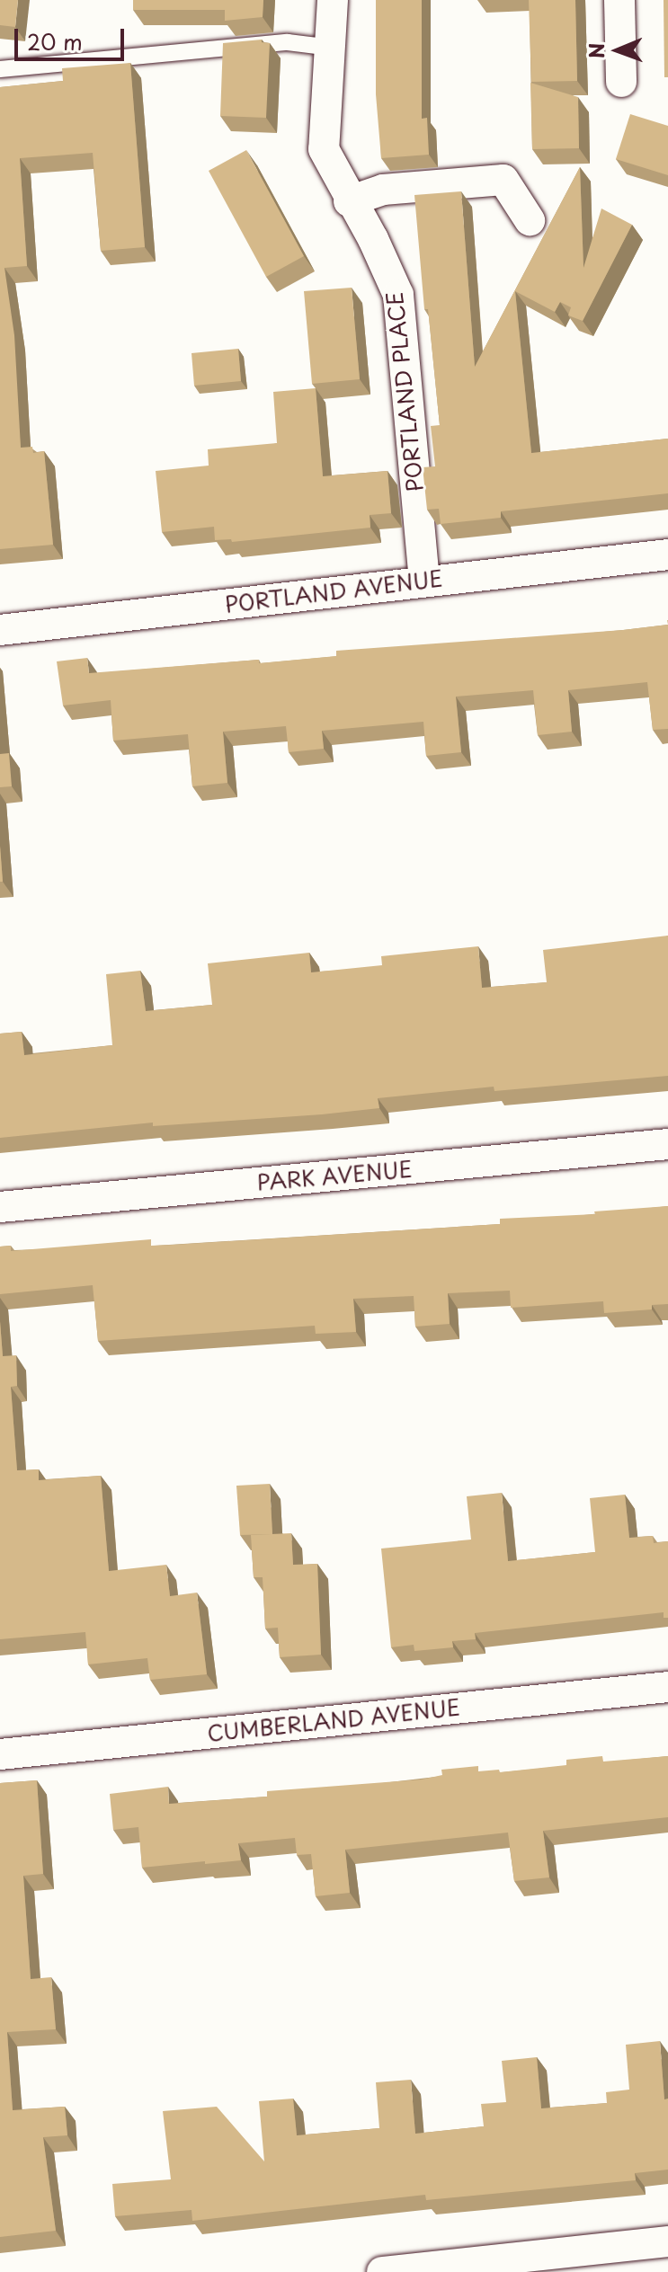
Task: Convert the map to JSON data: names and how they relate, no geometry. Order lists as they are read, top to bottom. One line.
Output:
{"streets":{"street":["PORTLAND PLACE","PORTLAND AVENUE","PARK AVENUE","CUMBERLAND AVENUE"]},"crossings":[["PORTLAND PLACE","PORTLAND AVENUE"]],"scale_bar":"20 m","north":"left"}
